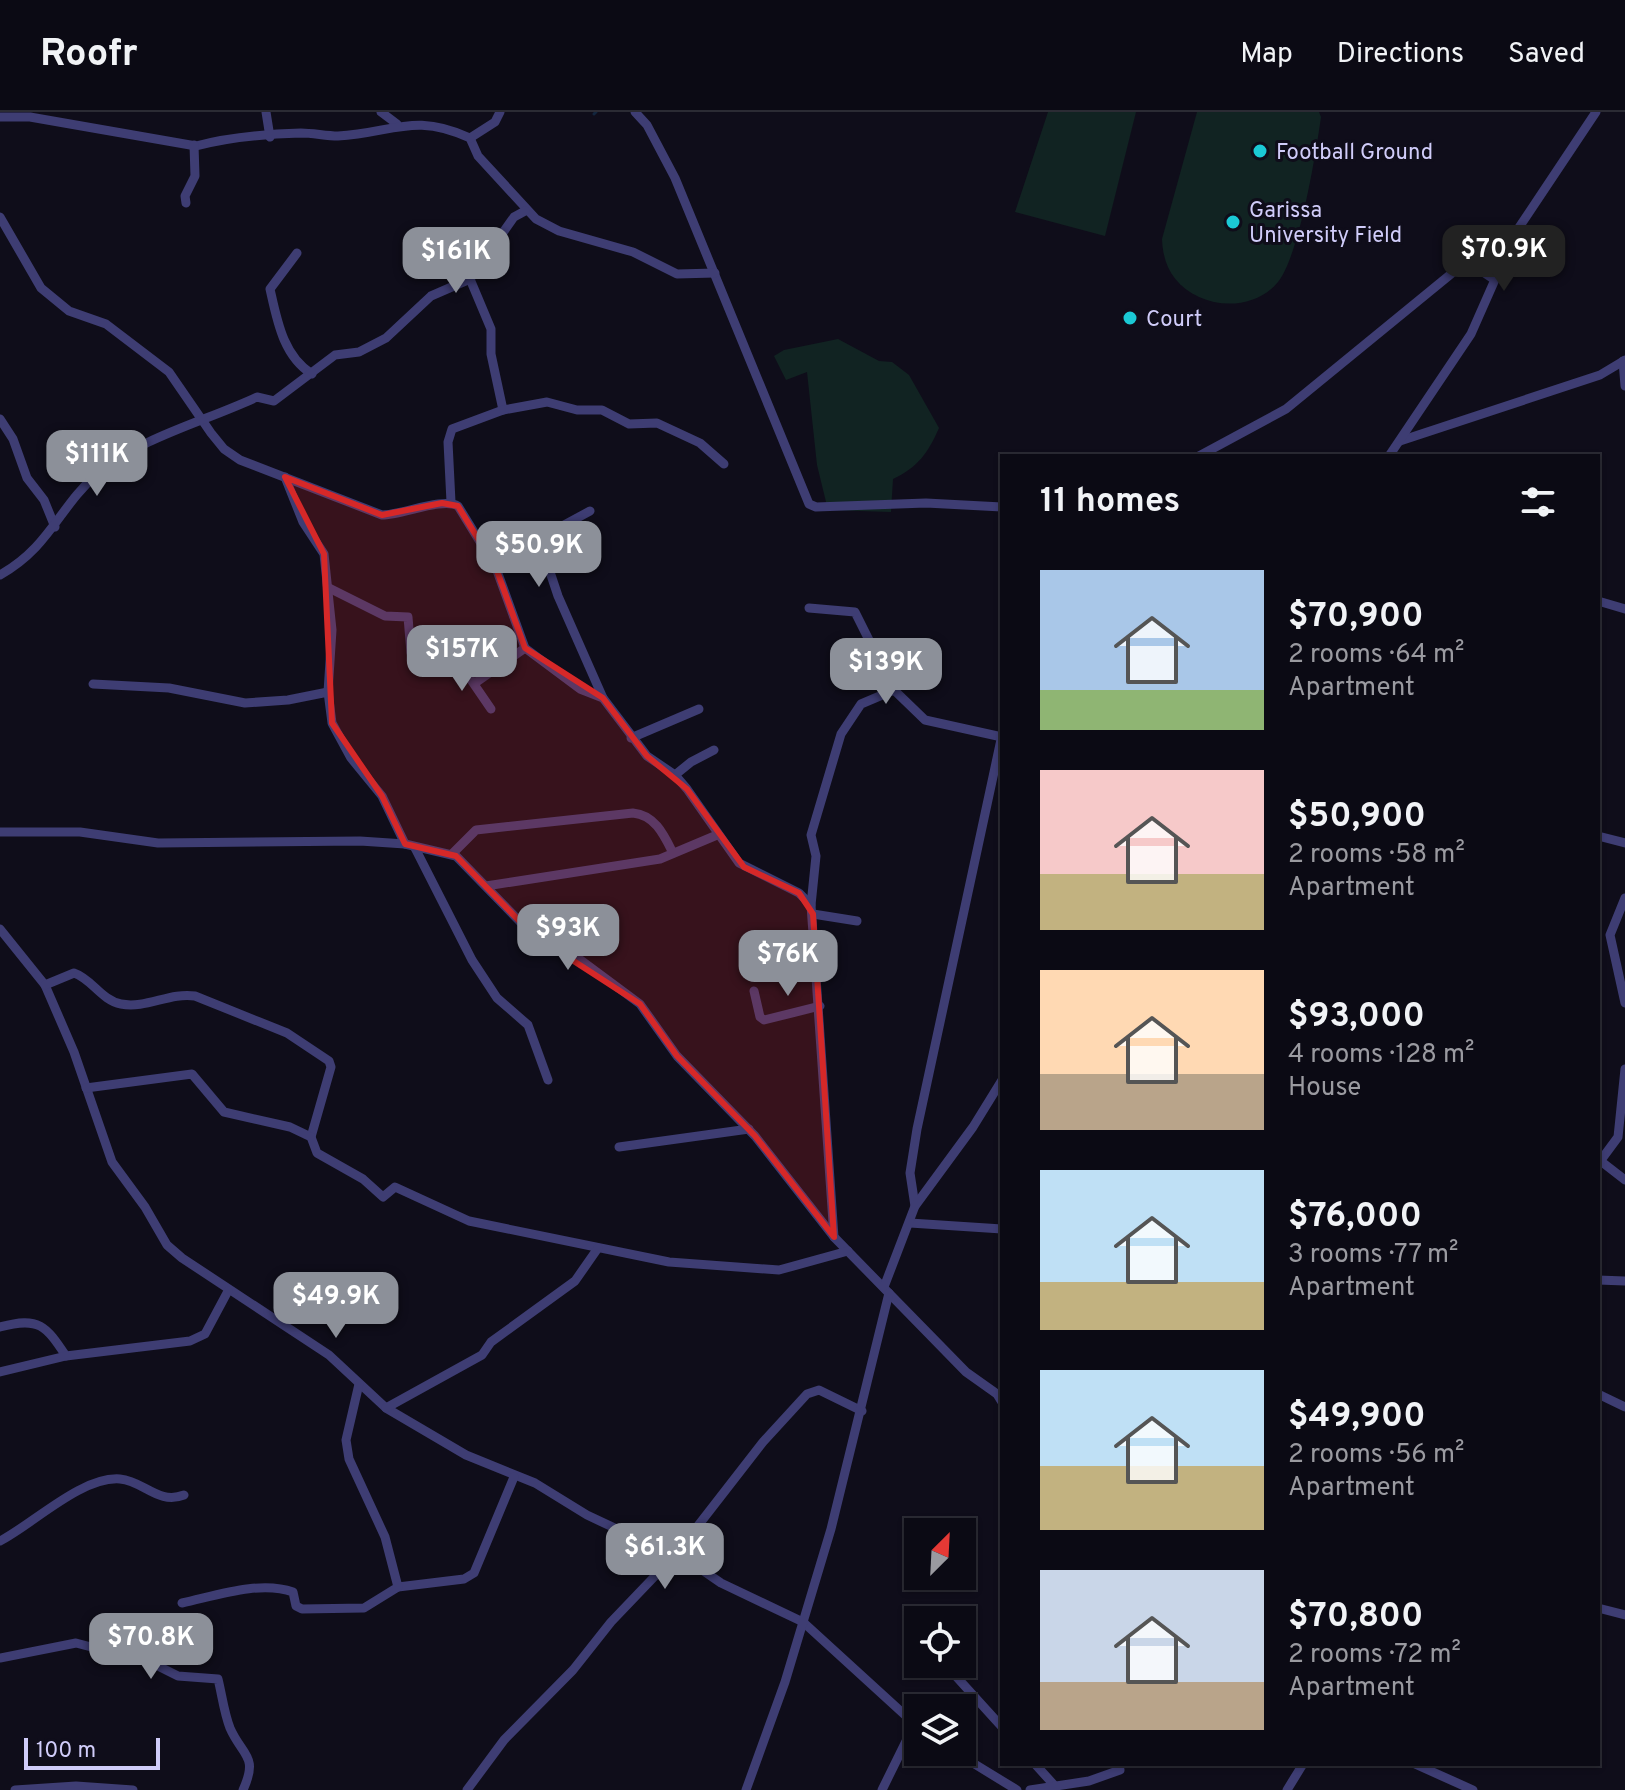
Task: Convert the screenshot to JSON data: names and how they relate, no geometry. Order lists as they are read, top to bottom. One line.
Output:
{"places":["Football Ground","Garissa University Field","Court"],"scale_bar":"100 m","north":"top right","page":{"header":"Roofr","nav":["Map","Directions","Saved"],"price":["$70.9K","$161K","$111K","$50.9K","$157K","$139K","$93K","$76K","$49.9K","$61.3K","$70.8K"],"heading":"11 homes","list":[{"name":"$70,900","note":"2 rooms · 64 m² · Apartment"},{"name":"$50,900","note":"2 rooms · 58 m² · Apartment"},{"name":"$93,000","note":"4 rooms · 128 m² · House"},{"name":"$76,000","note":"3 rooms · 77 m² · Apartment"},{"name":"$49,900","note":"2 rooms · 56 m² · Apartment"},{"name":"$70,800","note":"2 rooms · 72 m² · Apartment"}],"scale":"100 m"}}
